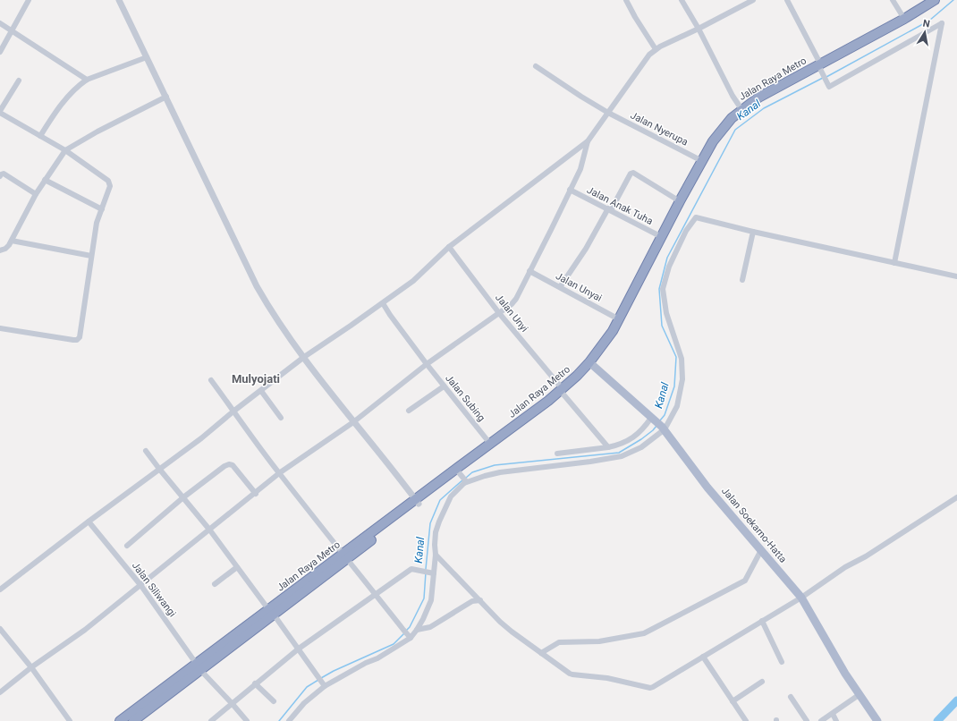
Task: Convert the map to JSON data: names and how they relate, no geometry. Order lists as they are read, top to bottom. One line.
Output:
{"streets":{"highway":["Jalan Raya Metro"],"main road":["Jalan Soekarno-Hatta"],"street":["Jalan Nyerupa","Jalan Anak Tuha","Jalan Unyai","Jalan Unyi","Jalan Subing","Jalan Siliwangi"]},"crossings":[["Jalan Raya Metro","Jalan Nyerupa"],["Jalan Raya Metro","Jalan Anak Tuha"],["Jalan Raya Metro","Jalan Unyai"],["Jalan Raya Metro","Jalan Unyi"],["Jalan Raya Metro","Jalan Subing"],["Jalan Raya Metro","Jalan Soekarno-Hatta"]],"districts":["Mulyojati"],"water":["Kanal"],"north":"top"}
